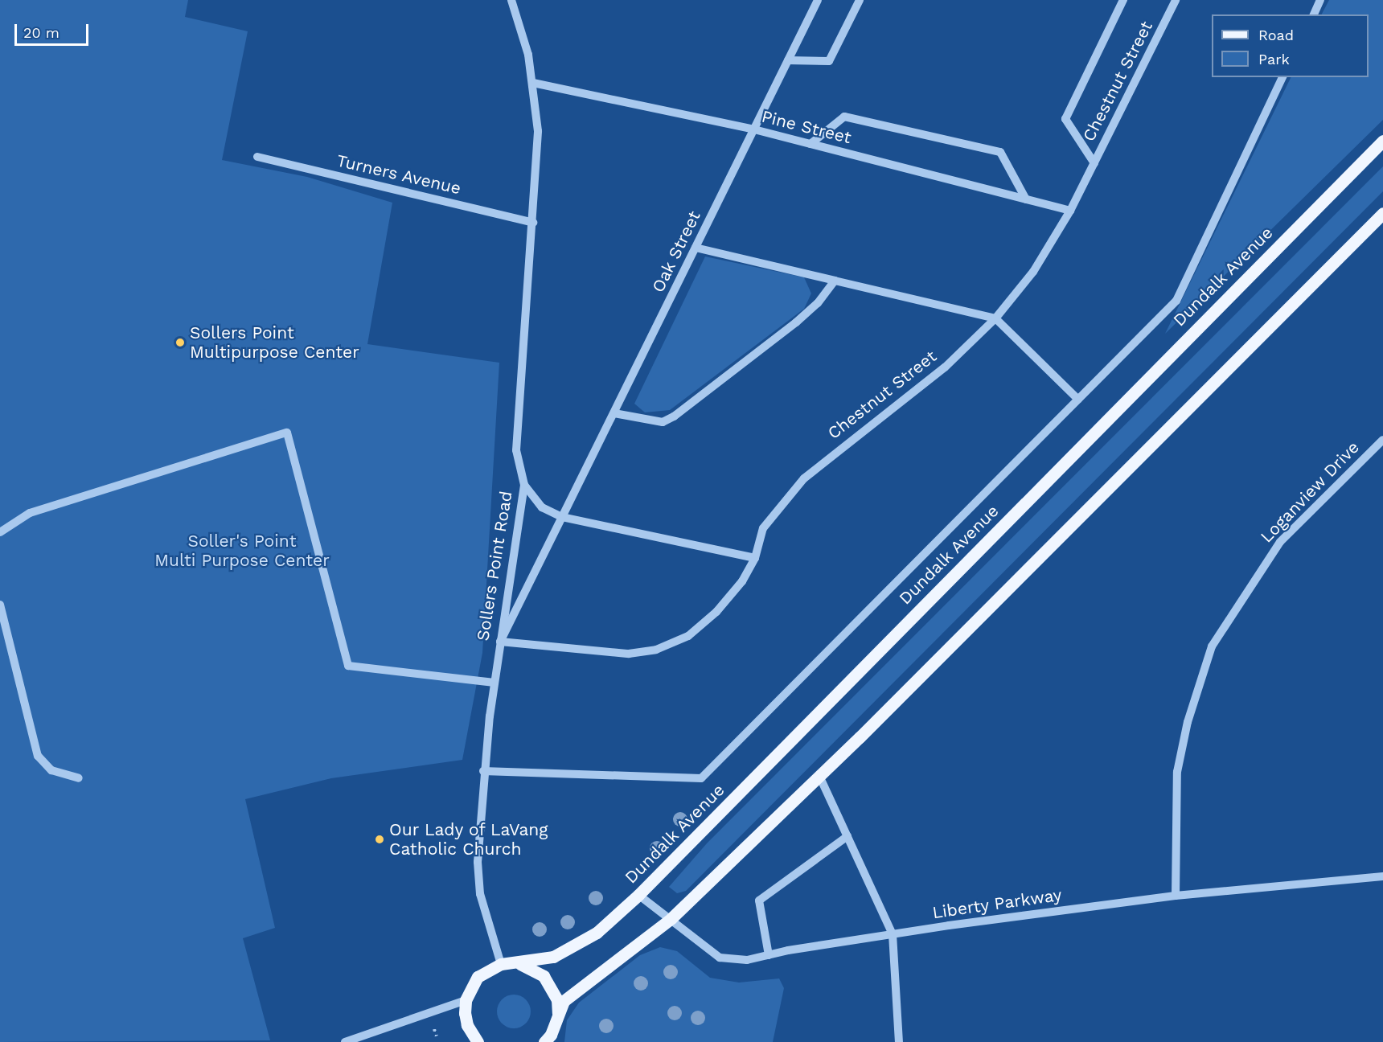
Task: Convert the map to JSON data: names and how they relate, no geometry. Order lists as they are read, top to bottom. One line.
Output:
{"streets":{"main road":["Dundalk Avenue"],"street":["Chestnut Street","Pine Street","Turners Avenue","Oak Street","Loganview Drive","Sollers Point Road","Liberty Parkway"]},"crossings":[["Chestnut Street","Pine Street"],["Chestnut Street","Oak Street"],["Chestnut Street","Sollers Point Road"],["Pine Street","Oak Street"],["Pine Street","Sollers Point Road"],["Turners Avenue","Sollers Point Road"],["Oak Street","Sollers Point Road"],["Dundalk Avenue","Sollers Point Road"],["Dundalk Avenue","Liberty Parkway"],["Loganview Drive","Liberty Parkway"]],"parks":["Soller's Point Multi Purpose Center"],"places":["Sollers Point Multipurpose Center","Our Lady of LaVang Catholic Church"],"legend":["Road","Park"],"scale_bar":"20 m"}
